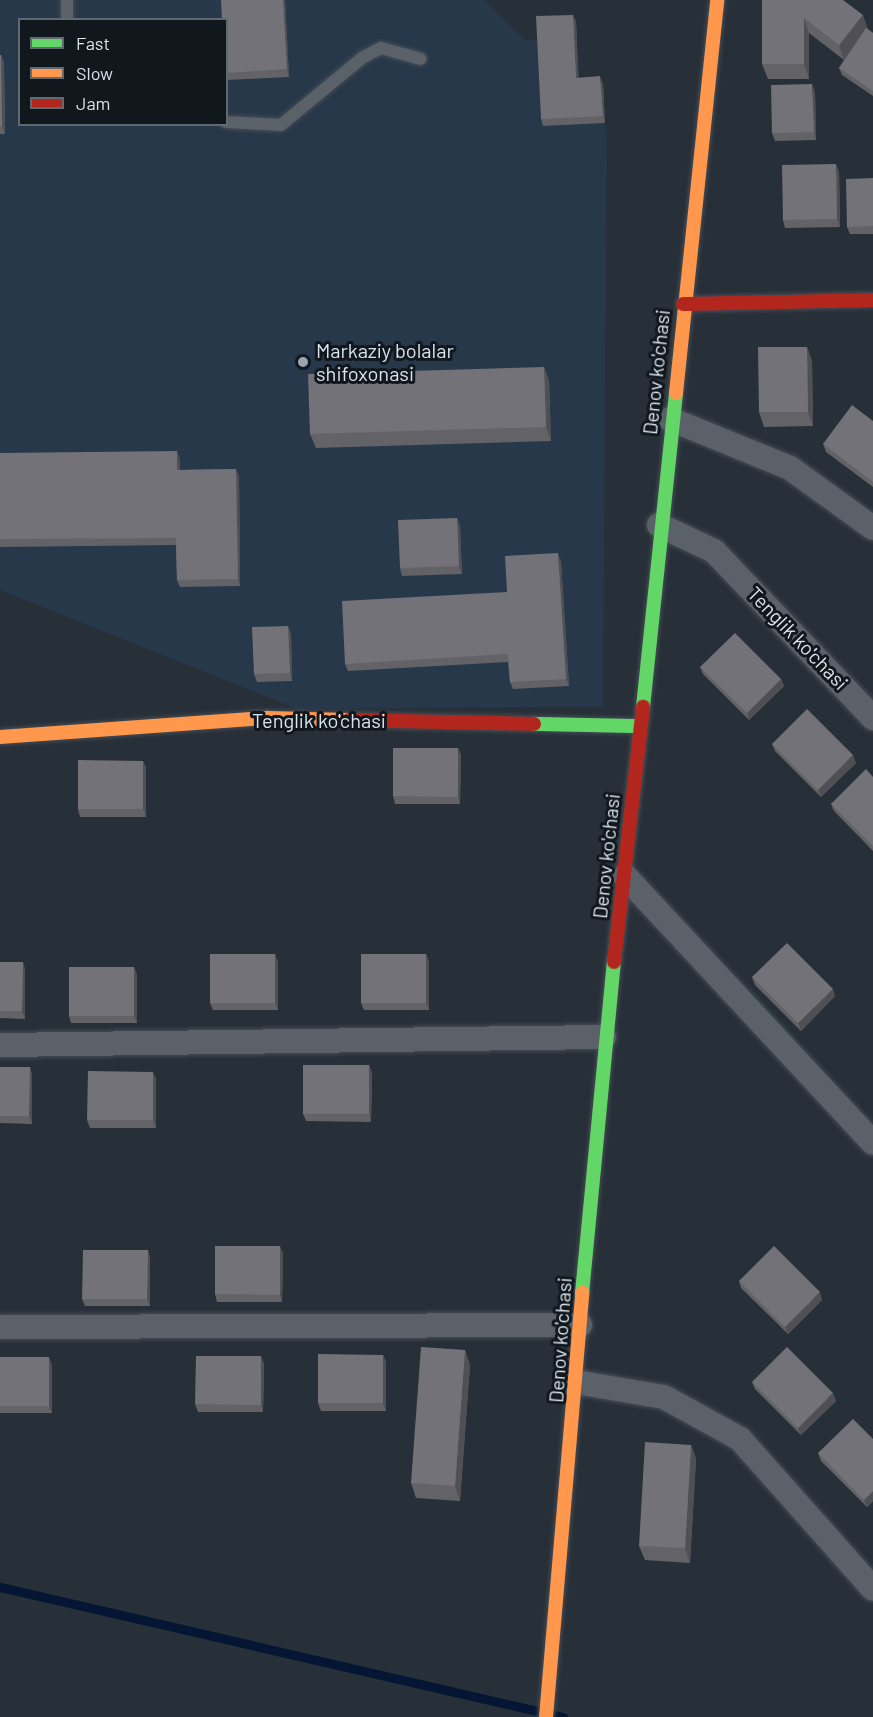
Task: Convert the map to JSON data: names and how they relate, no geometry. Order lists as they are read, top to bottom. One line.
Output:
{"streets":{"street":["Denov ko'chasi","Tenglik ko'chasi"]},"crossings":[["Denov ko'chasi","Tenglik ko'chasi"]],"places":["Markaziy bolalar shifoxonasi"],"legend":["Fast","Slow","Jam"]}
